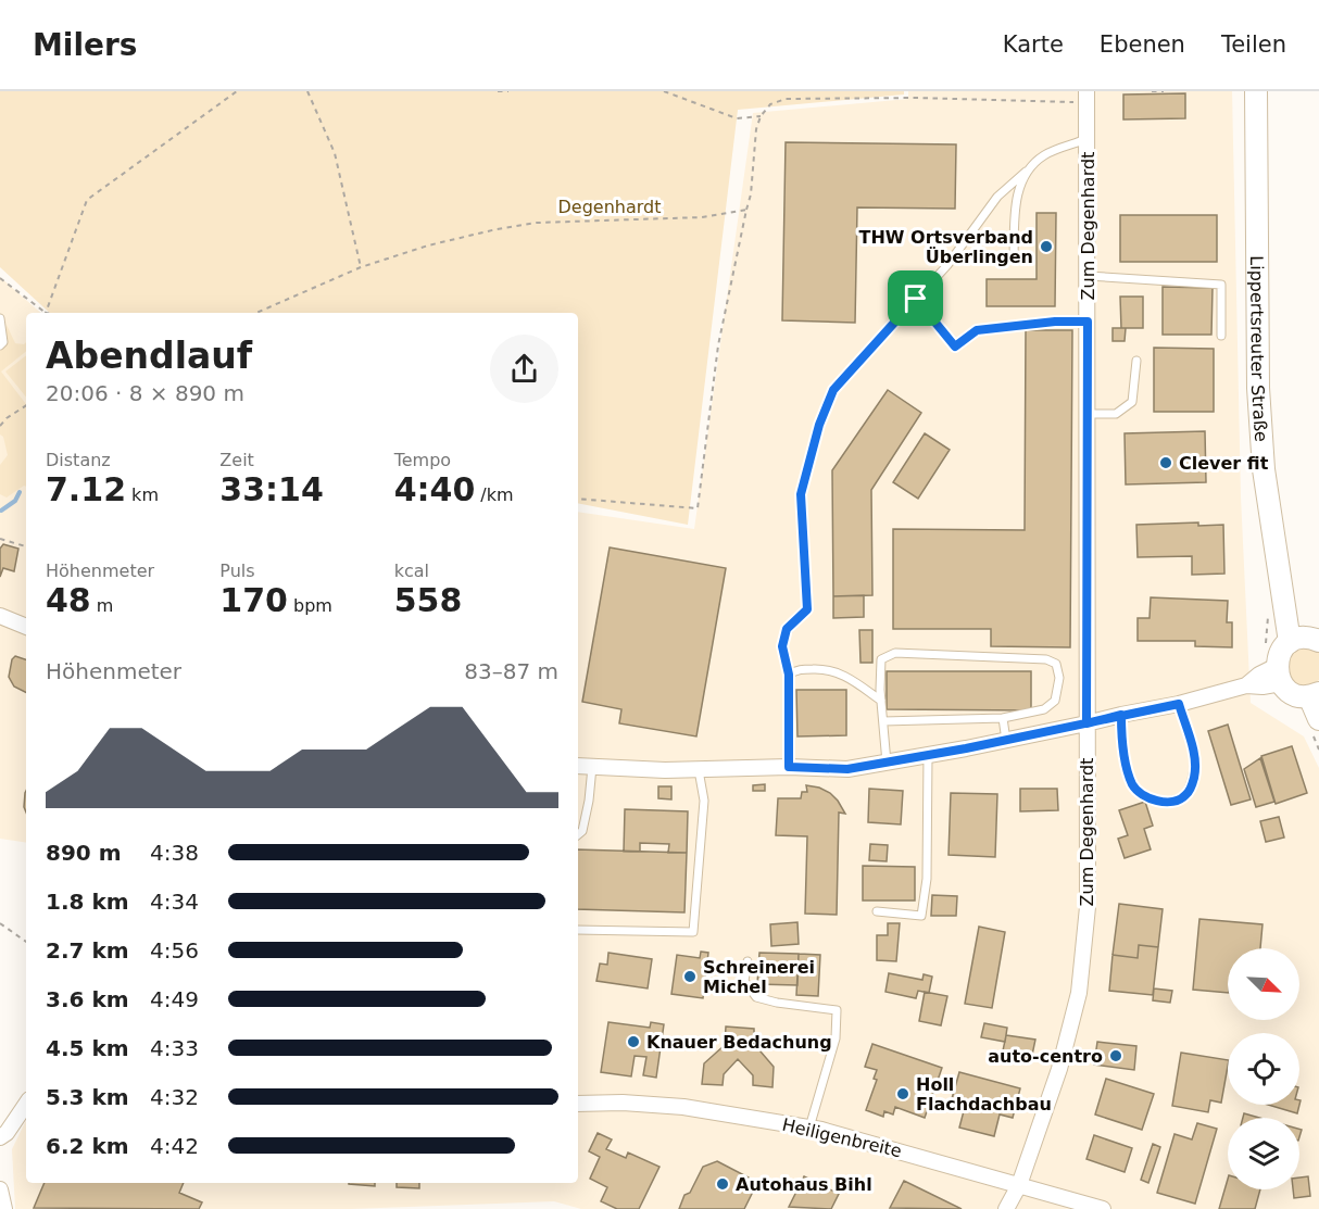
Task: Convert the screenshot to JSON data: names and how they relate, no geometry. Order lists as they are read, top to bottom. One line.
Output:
{"streets":{"main road":["Lippertsreuter Straße"],"street":["Zum Degenhardt","Heiligenbreite"]},"crossings":[["Zum Degenhardt","Heiligenbreite"]],"parks":["Degenhardt"],"places":["THW Ortsverband Überlingen","Clever fit","Schreinerei Michel","Knauer Bedachung","auto-centro","Holl Flachdachbau","Autohaus Bihl"],"north":"bottom right","page":{"header":"Milers","nav":["Karte","Ebenen","Teilen"],"heading":["Abendlauf","20:06 · 8 × 890 m"],"stats":[["Distanz","7.12 km"],["Zeit","33:14"],["Tempo","4:40 /km"],["Höhenmeter","48 m"],["Puls","170 bpm"],["kcal","558"]],"chart":["Höhenmeter","83–87 m"],"list":[{"name":"890 m","note":"4:38"},{"name":"1.8 km","note":"4:34"},{"name":"2.7 km","note":"4:56"},{"name":"3.6 km","note":"4:49"},{"name":"4.5 km","note":"4:33"},{"name":"5.3 km","note":"4:32"},{"name":"6.2 km","note":"4:42"}]}}
